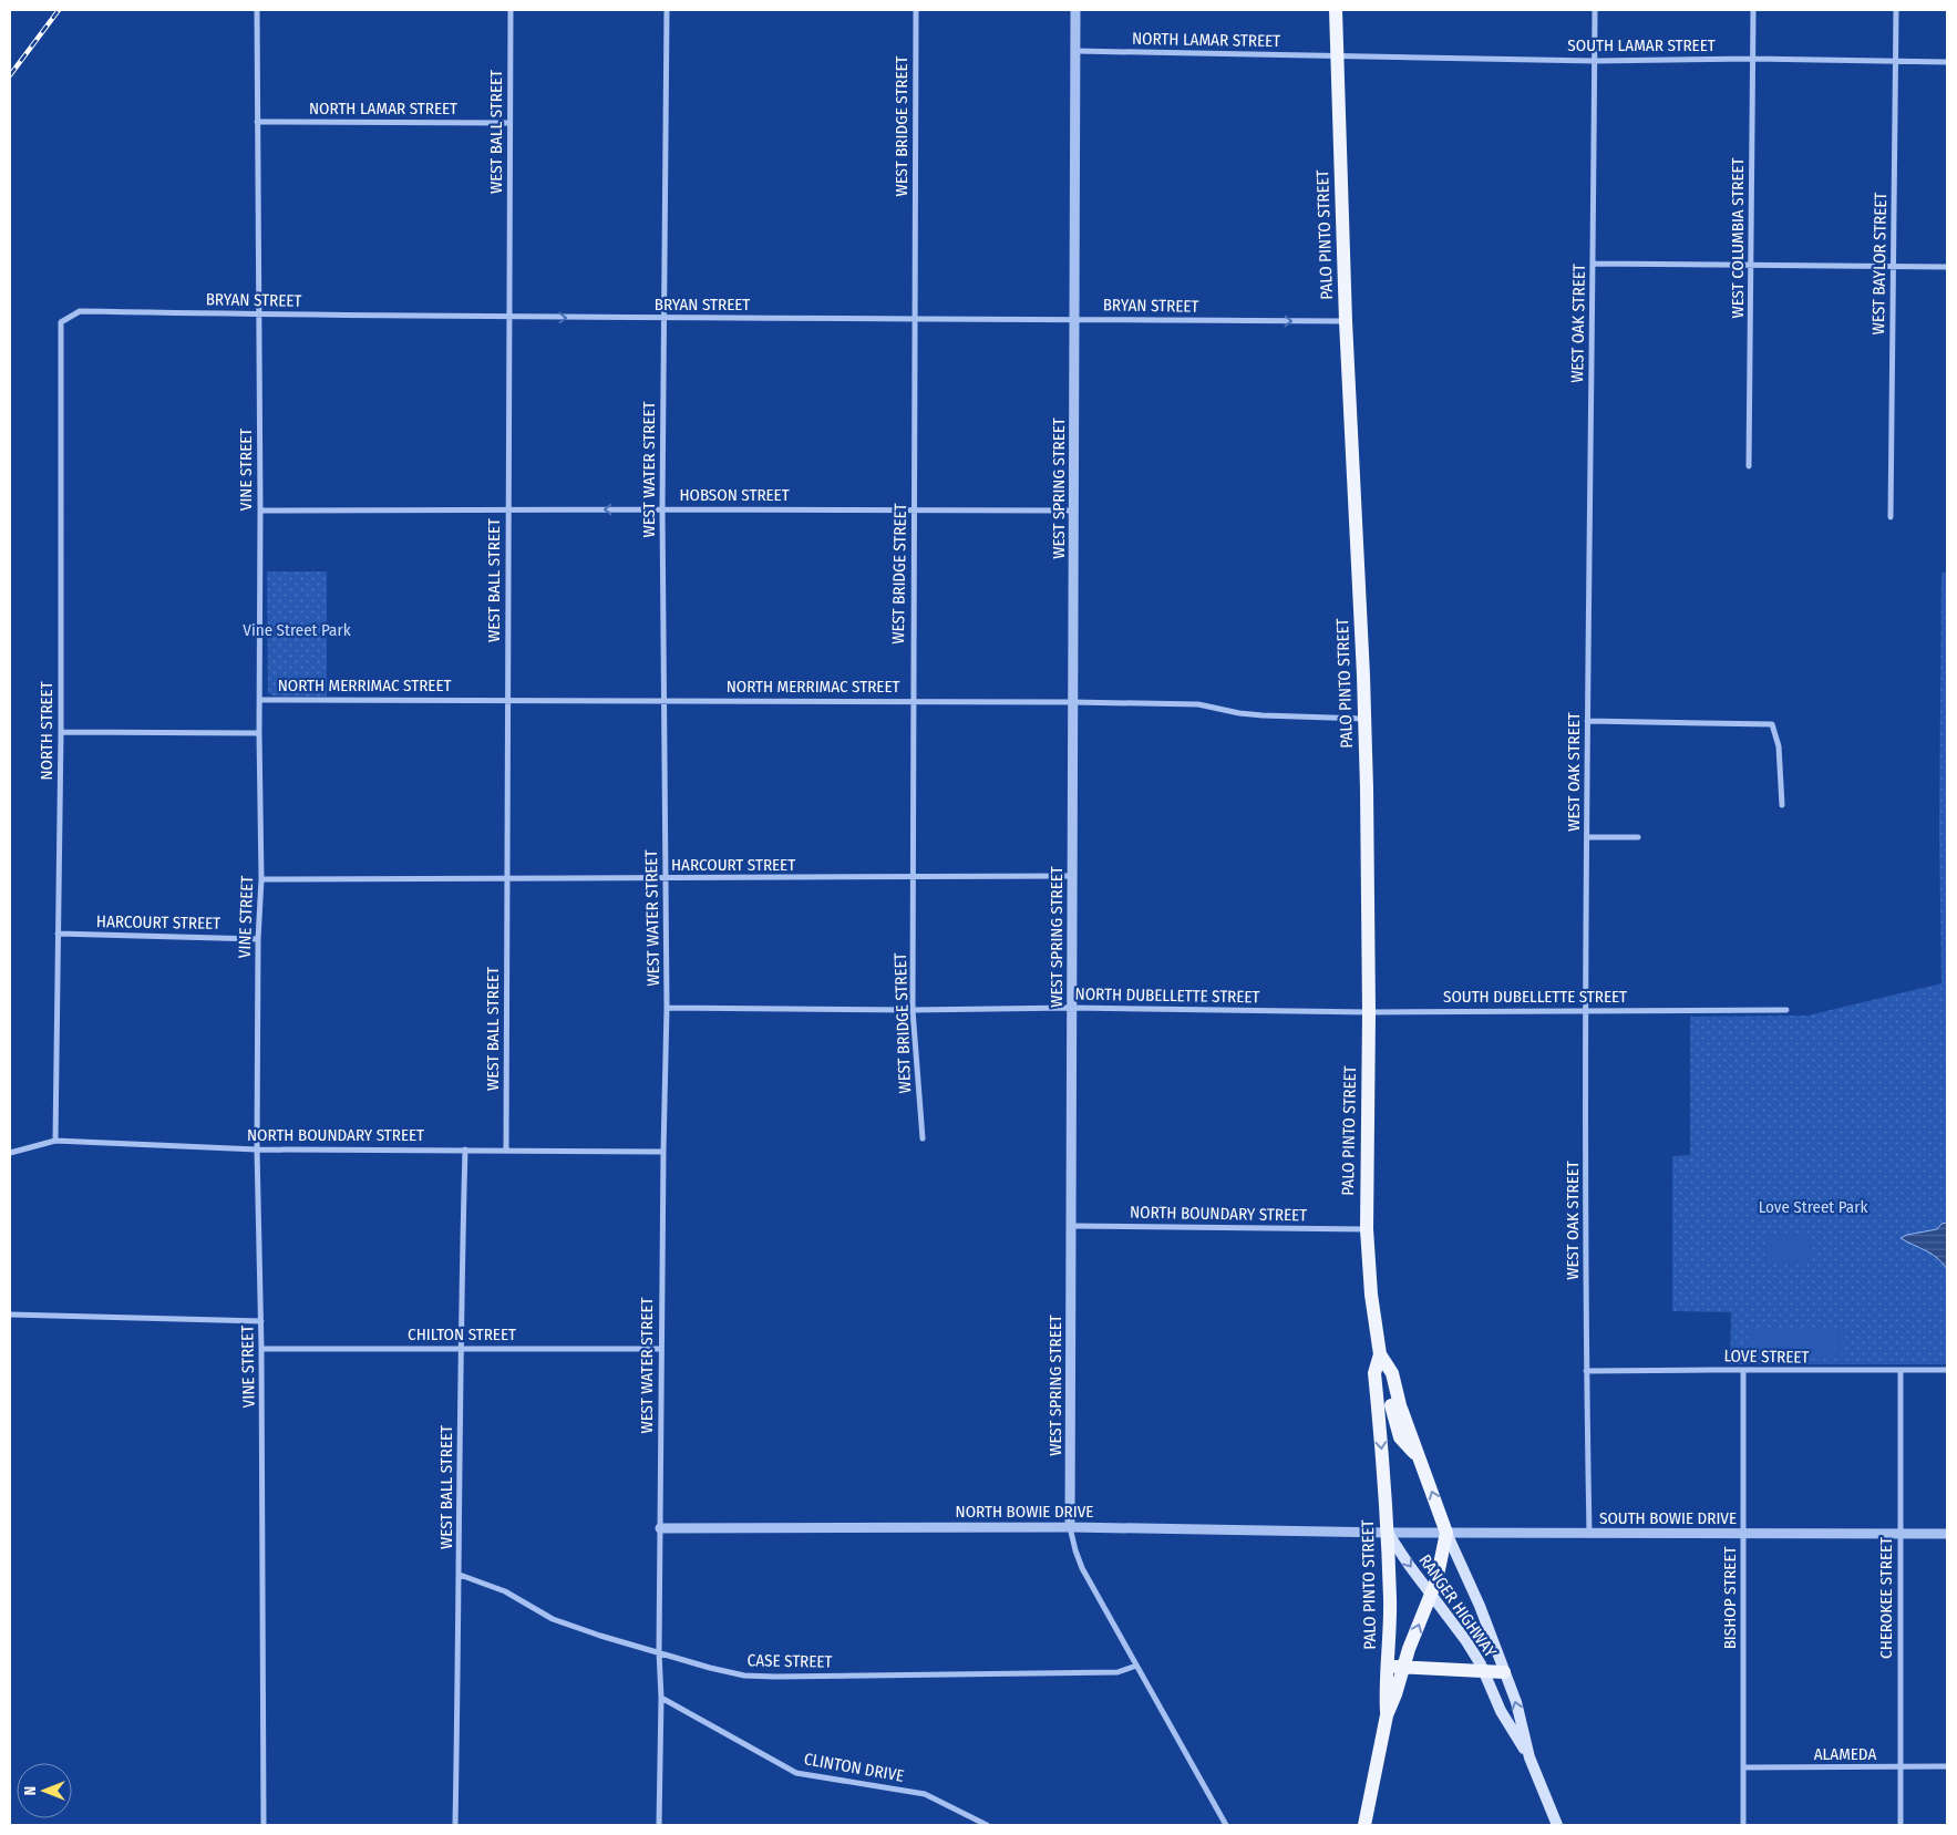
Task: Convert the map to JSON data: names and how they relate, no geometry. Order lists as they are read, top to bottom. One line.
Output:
{"streets":{"main road":["PALO PINTO STREET","RANGER HIGHWAY"],"street":["NORTH LAMAR STREET","SOUTH LAMAR STREET","WEST BRIDGE STREET","WEST BALL STREET","WEST COLUMBIA STREET","WEST BAYLOR STREET","BRYAN STREET","WEST OAK STREET","VINE STREET","WEST WATER STREET","WEST SPRING STREET","HOBSON STREET","NORTH MERRIMAC STREET","NORTH STREET","HARCOURT STREET","NORTH DUBELLETTE STREET","SOUTH DUBELLETTE STREET","NORTH BOUNDARY STREET","CHILTON STREET","LOVE STREET","NORTH BOWIE DRIVE","SOUTH BOWIE DRIVE","BISHOP STREET","CHEROKEE STREET","CASE STREET","ALAMEDA","CLINTON DRIVE"]},"crossings":[["NORTH LAMAR STREET","SOUTH LAMAR STREET"],["NORTH LAMAR STREET","WEST BALL STREET"],["NORTH LAMAR STREET","PALO PINTO STREET"],["NORTH LAMAR STREET","VINE STREET"],["NORTH LAMAR STREET","WEST SPRING STREET"],["SOUTH LAMAR STREET","PALO PINTO STREET"],["SOUTH LAMAR STREET","WEST COLUMBIA STREET"],["SOUTH LAMAR STREET","WEST BAYLOR STREET"],["SOUTH LAMAR STREET","WEST OAK STREET"],["WEST BRIDGE STREET","BRYAN STREET"],["WEST BRIDGE STREET","HOBSON STREET"],["WEST BRIDGE STREET","NORTH MERRIMAC STREET"],["WEST BRIDGE STREET","HARCOURT STREET"],["WEST BRIDGE STREET","NORTH DUBELLETTE STREET"],["WEST BALL STREET","BRYAN STREET"],["WEST BALL STREET","HOBSON STREET"],["WEST BALL STREET","NORTH MERRIMAC STREET"],["WEST BALL STREET","HARCOURT STREET"],["WEST BALL STREET","NORTH BOUNDARY STREET"],["WEST BALL STREET","CHILTON STREET"],["WEST BALL STREET","CASE STREET"],["PALO PINTO STREET","BRYAN STREET"],["PALO PINTO STREET","NORTH MERRIMAC STREET"],["PALO PINTO STREET","NORTH DUBELLETTE STREET"],["PALO PINTO STREET","SOUTH DUBELLETTE STREET"],["PALO PINTO STREET","NORTH BOUNDARY STREET"],["PALO PINTO STREET","NORTH BOWIE DRIVE"],["PALO PINTO STREET","SOUTH BOWIE DRIVE"],["PALO PINTO STREET","RANGER HIGHWAY"],["BRYAN STREET","VINE STREET"],["BRYAN STREET","WEST WATER STREET"],["BRYAN STREET","WEST SPRING STREET"],["BRYAN STREET","NORTH STREET"],["WEST OAK STREET","SOUTH DUBELLETTE STREET"],["WEST OAK STREET","LOVE STREET"],["WEST OAK STREET","SOUTH BOWIE DRIVE"],["VINE STREET","HOBSON STREET"],["VINE STREET","NORTH MERRIMAC STREET"],["VINE STREET","HARCOURT STREET"],["VINE STREET","NORTH BOUNDARY STREET"],["VINE STREET","CHILTON STREET"],["WEST WATER STREET","HOBSON STREET"],["WEST WATER STREET","NORTH MERRIMAC STREET"],["WEST WATER STREET","HARCOURT STREET"],["WEST WATER STREET","NORTH DUBELLETTE STREET"],["WEST WATER STREET","NORTH BOUNDARY STREET"],["WEST WATER STREET","CHILTON STREET"],["WEST WATER STREET","NORTH BOWIE DRIVE"],["WEST WATER STREET","CASE STREET"],["WEST WATER STREET","CLINTON DRIVE"],["WEST SPRING STREET","HOBSON STREET"],["WEST SPRING STREET","NORTH MERRIMAC STREET"],["WEST SPRING STREET","HARCOURT STREET"],["WEST SPRING STREET","NORTH DUBELLETTE STREET"],["WEST SPRING STREET","NORTH BOUNDARY STREET"],["WEST SPRING STREET","NORTH BOWIE DRIVE"],["WEST SPRING STREET","CASE STREET"],["NORTH STREET","HARCOURT STREET"],["NORTH STREET","NORTH BOUNDARY STREET"],["NORTH DUBELLETTE STREET","SOUTH DUBELLETTE STREET"],["LOVE STREET","BISHOP STREET"],["LOVE STREET","CHEROKEE STREET"],["NORTH BOWIE DRIVE","SOUTH BOWIE DRIVE"],["NORTH BOWIE DRIVE","RANGER HIGHWAY"],["SOUTH BOWIE DRIVE","BISHOP STREET"],["SOUTH BOWIE DRIVE","CHEROKEE STREET"],["SOUTH BOWIE DRIVE","RANGER HIGHWAY"],["BISHOP STREET","ALAMEDA"],["CHEROKEE STREET","ALAMEDA"]],"parks":["Vine Street Park","Love Street Park"],"north":"left"}
